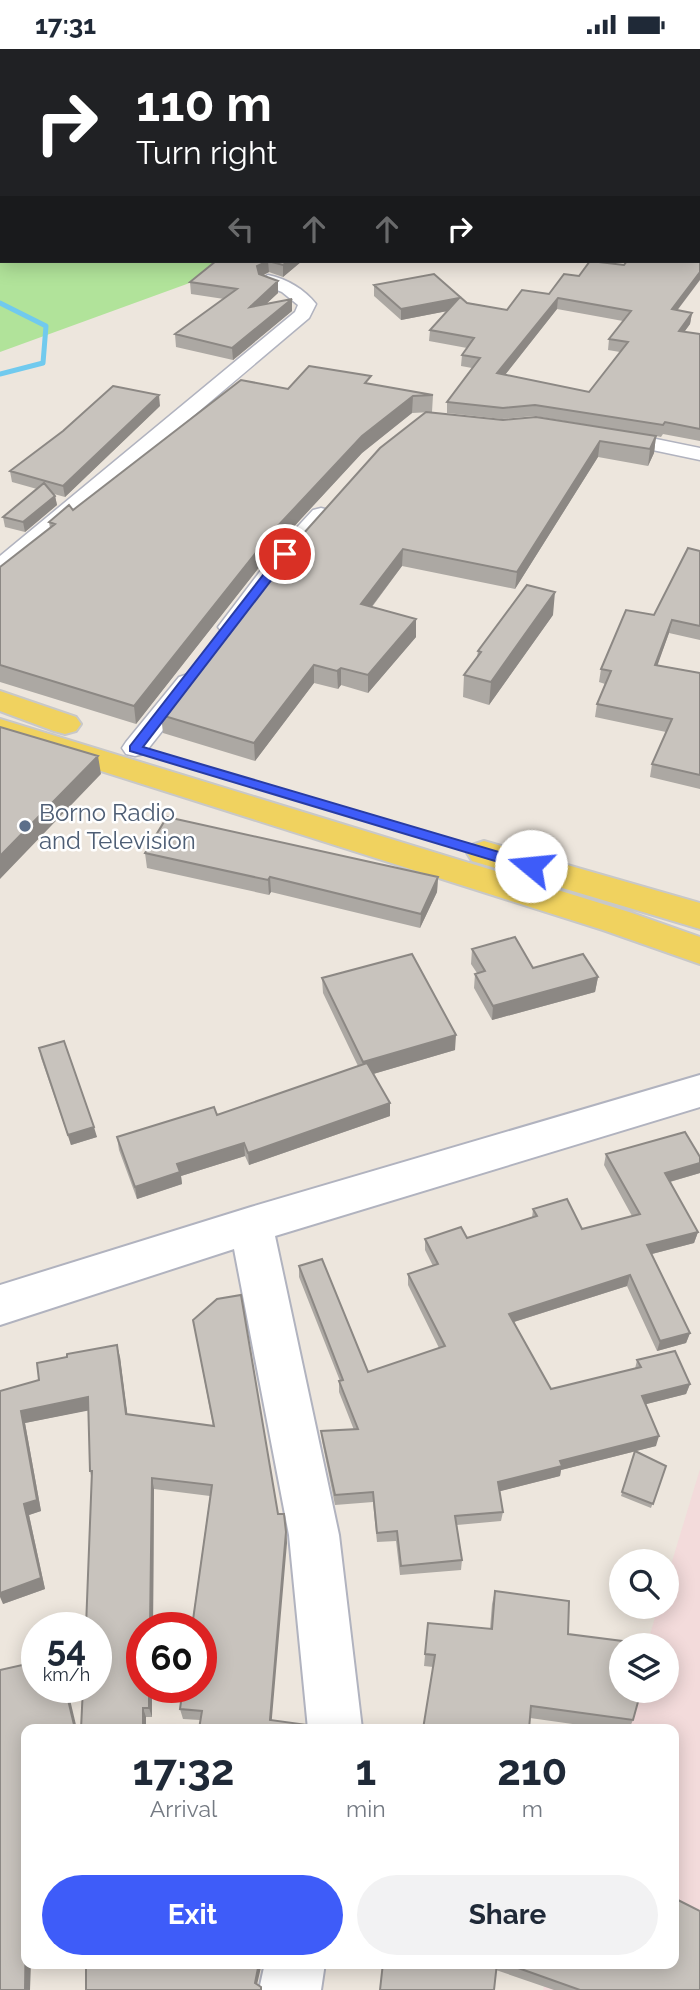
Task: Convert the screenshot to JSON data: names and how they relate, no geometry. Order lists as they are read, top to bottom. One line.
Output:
{"places":["Borno Radio and Television"],"page":{"status":"17:31","turn":["110 m","Turn right"],"speed":"54 km/h","limit":"60","eta":["17:32","Arrival","1","min","210","m"],"buttons":["Exit","Share"]}}
